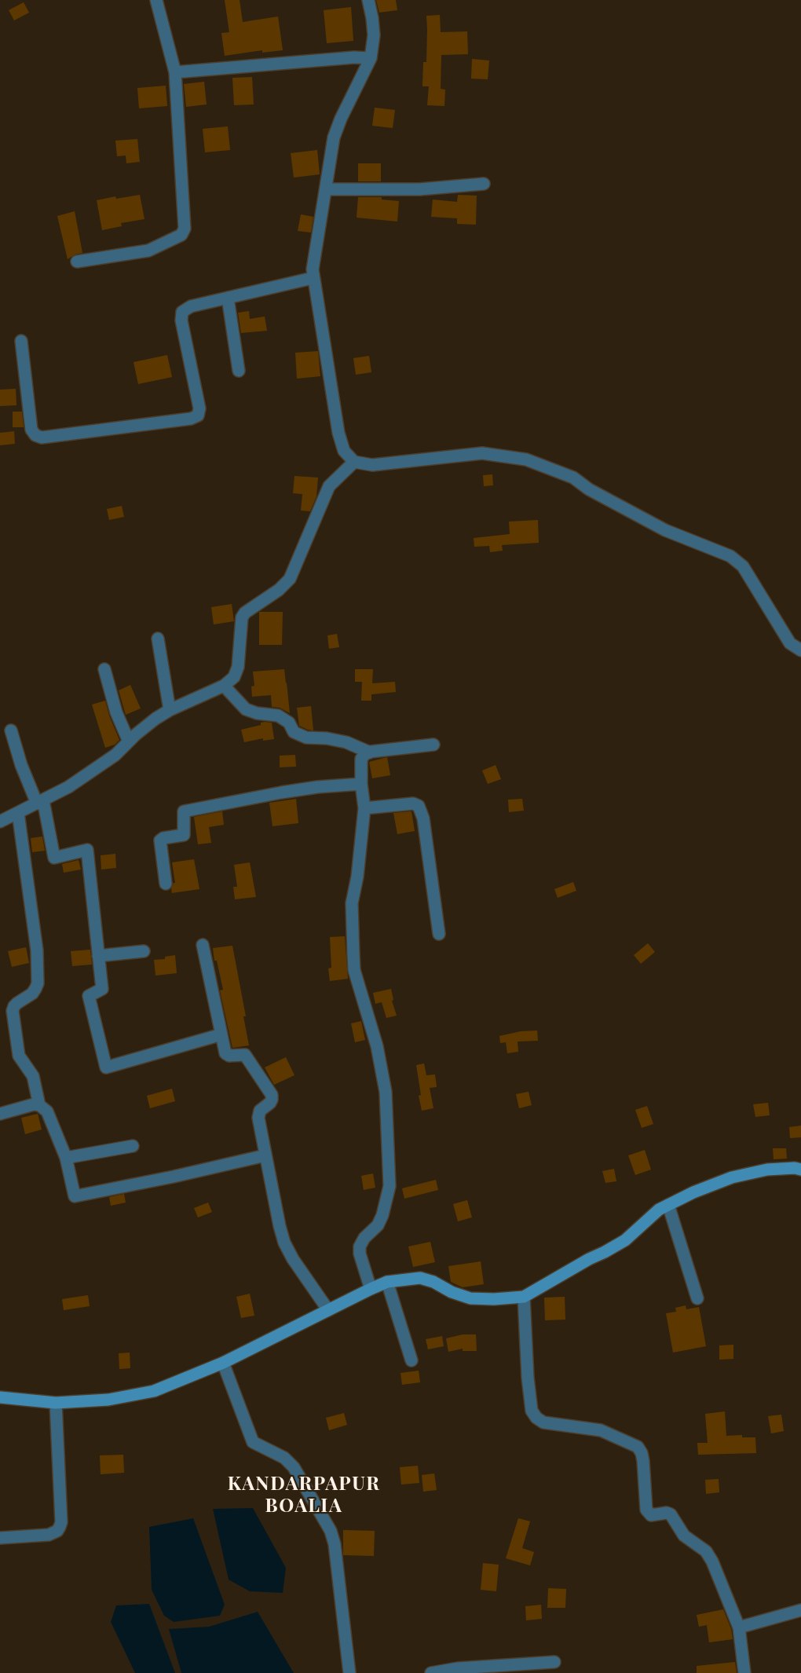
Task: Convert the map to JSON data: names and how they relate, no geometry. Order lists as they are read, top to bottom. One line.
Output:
{"districts":["KANDARPAPUR BOALIA"]}
